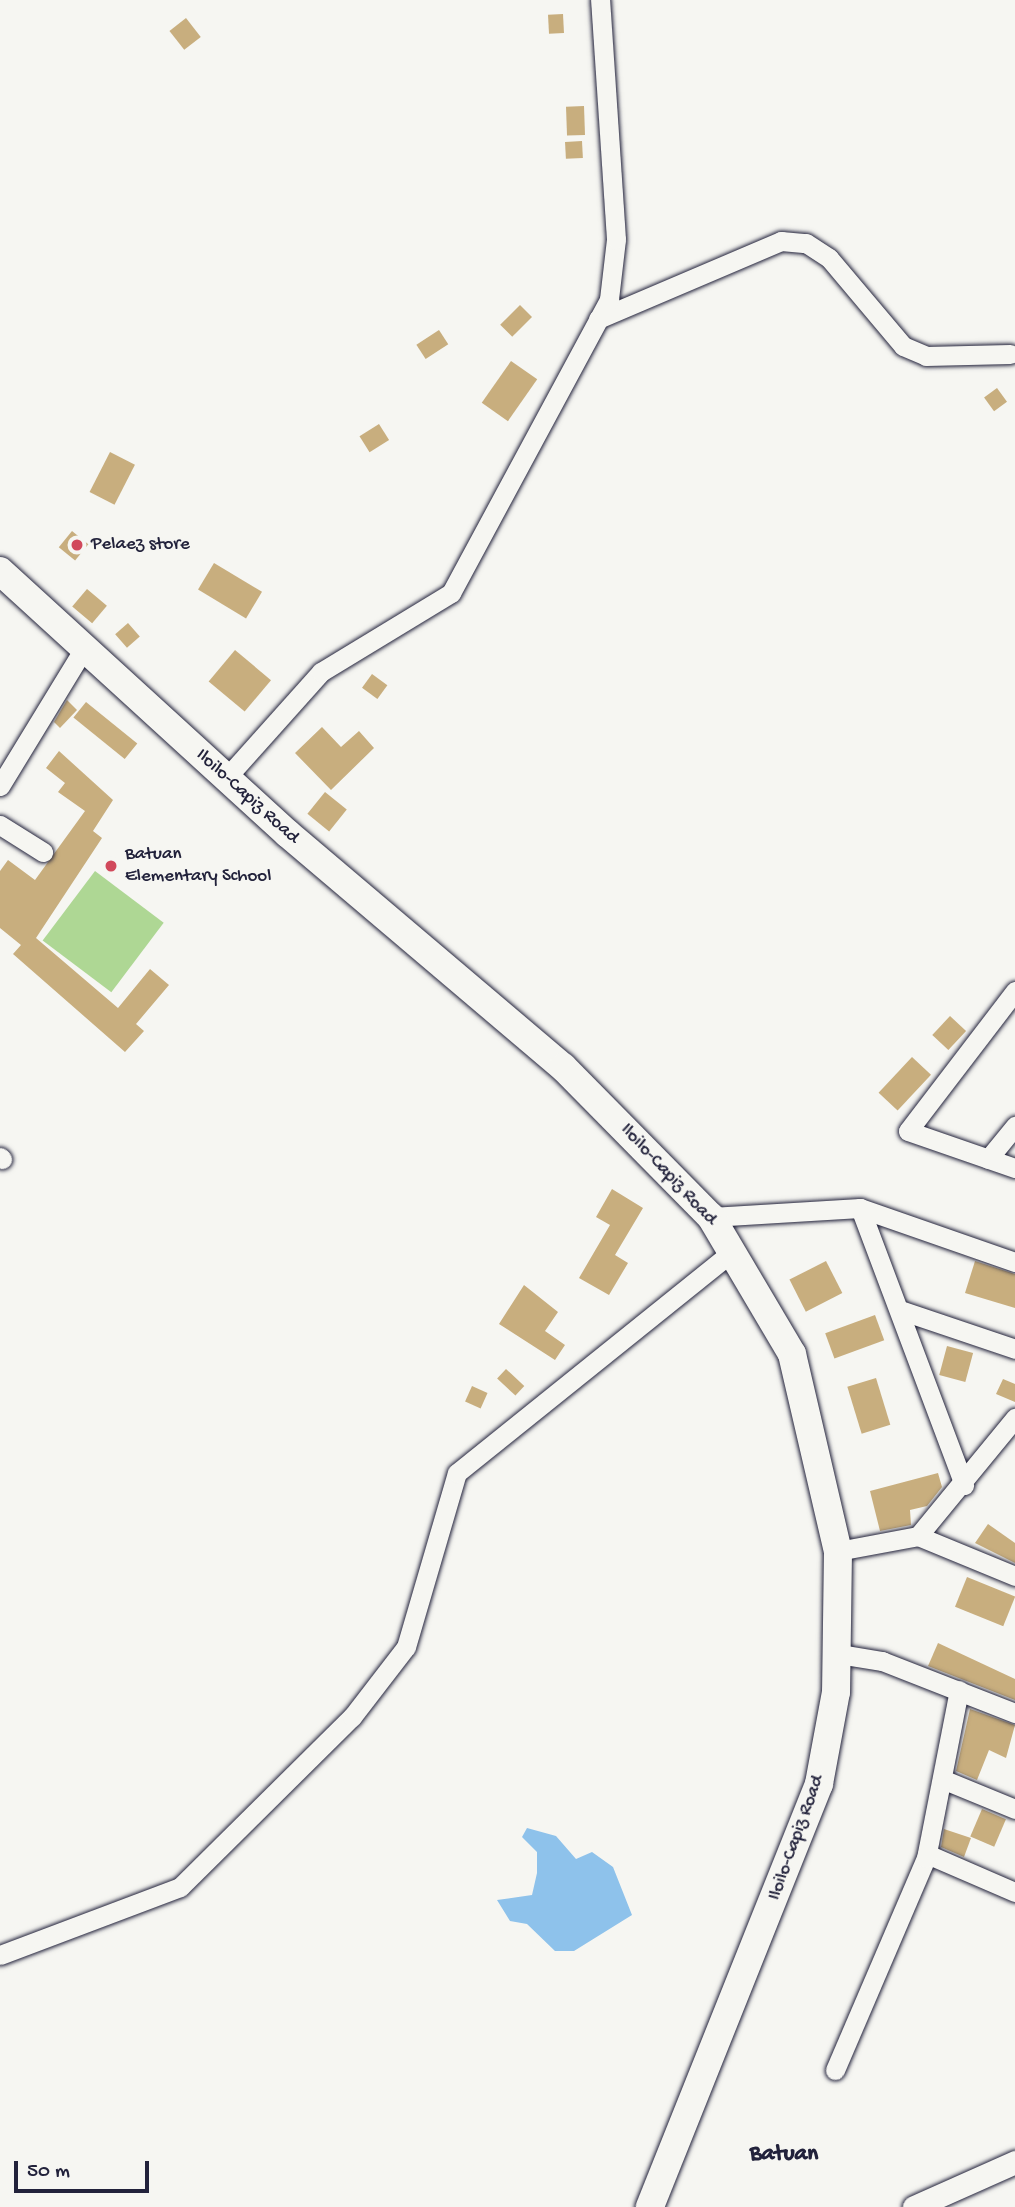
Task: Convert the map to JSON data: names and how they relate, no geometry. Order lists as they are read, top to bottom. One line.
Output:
{"streets":{"highway":["Iloilo-Capiz Road"]},"districts":["Batuan"],"places":["Pelaez store","Batuan Elementary School"],"scale_bar":"50 m"}
